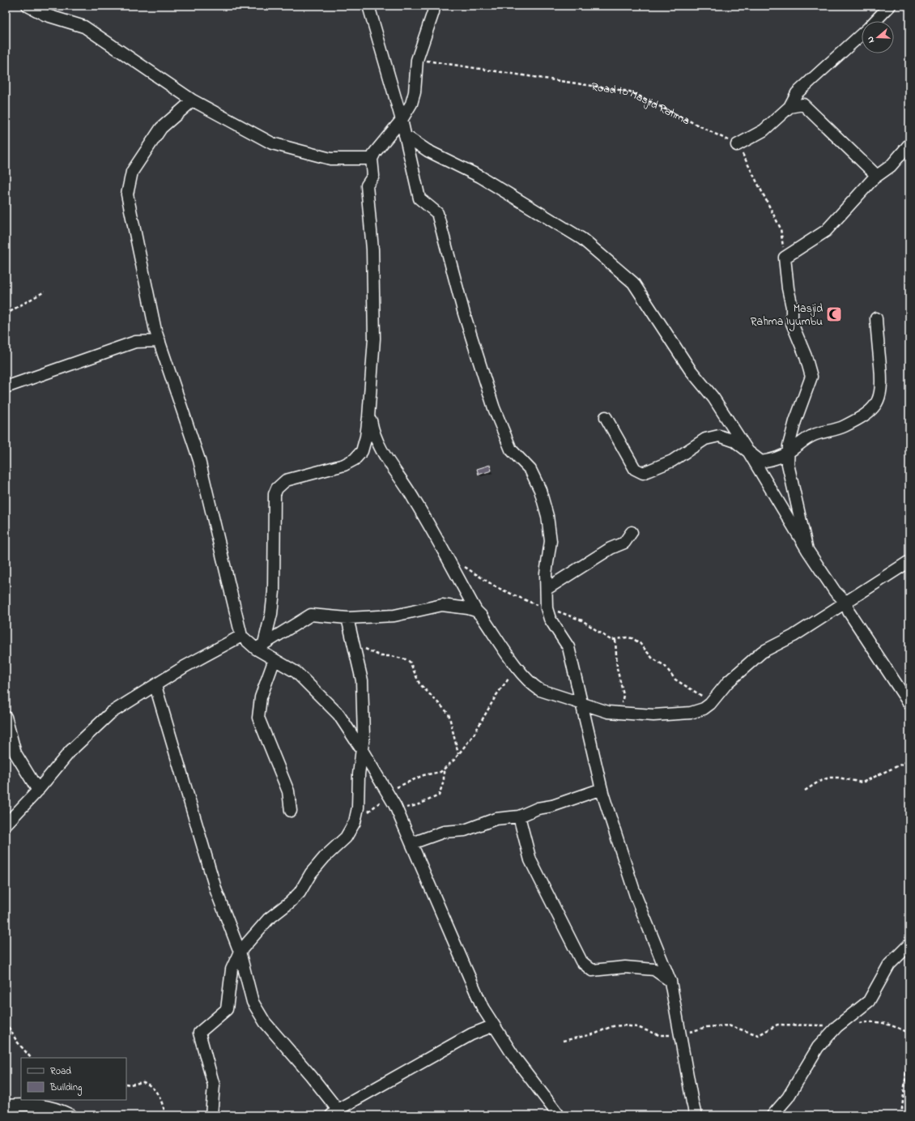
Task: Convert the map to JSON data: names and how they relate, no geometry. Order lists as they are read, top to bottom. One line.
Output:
{"streets":{"path":["Road to Masjid Rahma"]},"places":{"mosque":["Masjid Rahma Iyumbu"]},"legend":["Road","Building"],"north":"left"}
